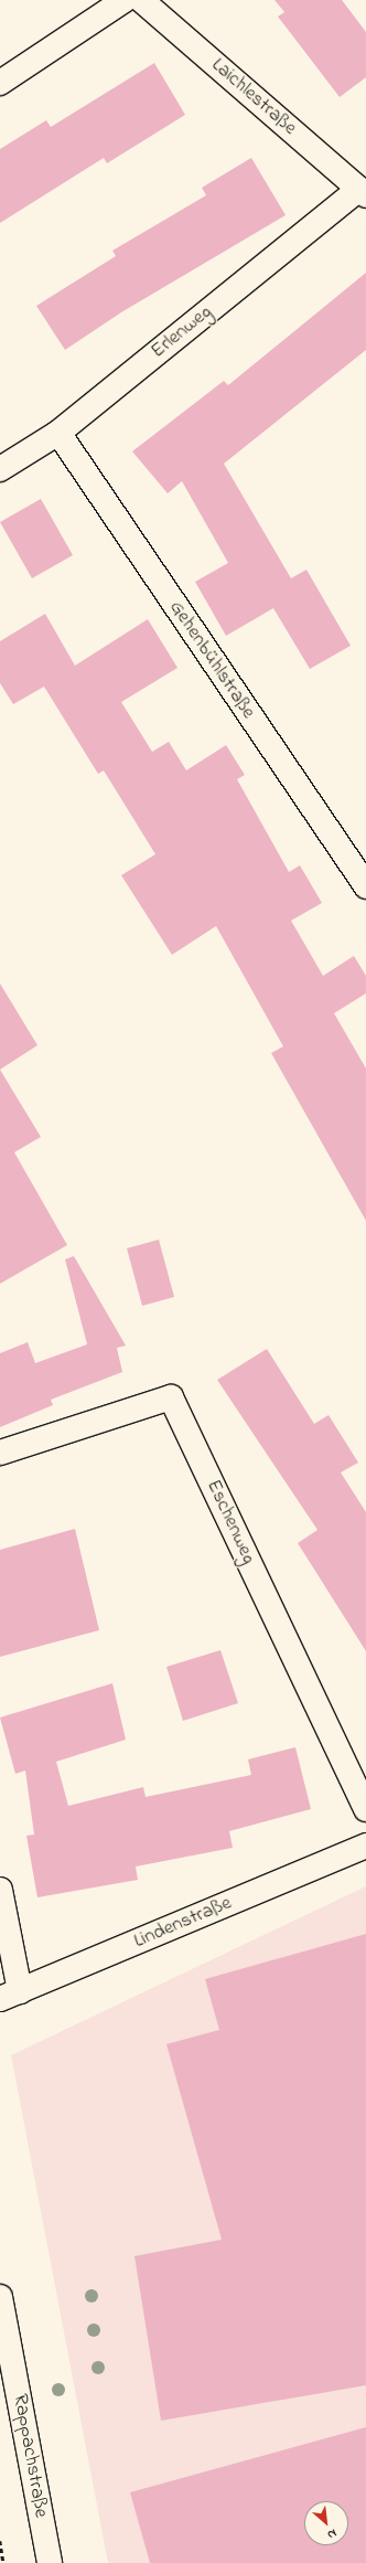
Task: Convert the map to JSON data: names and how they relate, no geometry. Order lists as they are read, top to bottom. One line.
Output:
{"streets":{"street":["Laichlestraße","Erlenweg","Gehenbühlstraße","Eschenweg","Lindenstraße","Rappachstraße"]},"crossings":[["Laichlestraße","Erlenweg"],["Erlenweg","Gehenbühlstraße"]],"north":"bottom right"}
